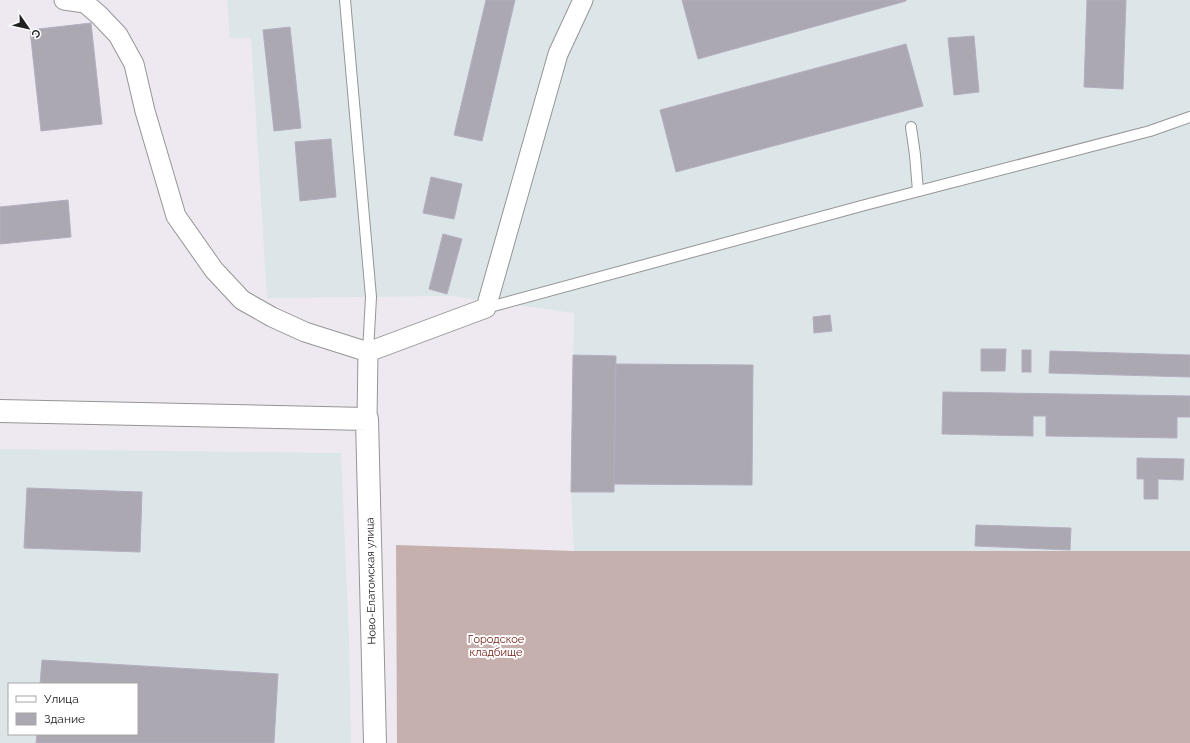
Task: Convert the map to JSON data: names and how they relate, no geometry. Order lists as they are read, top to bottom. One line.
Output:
{"streets":{"street":["Ново-Елатомская улица"]},"parks":["Городское кладбище"],"legend":["Улица","Здание"],"north":"bottom right"}
